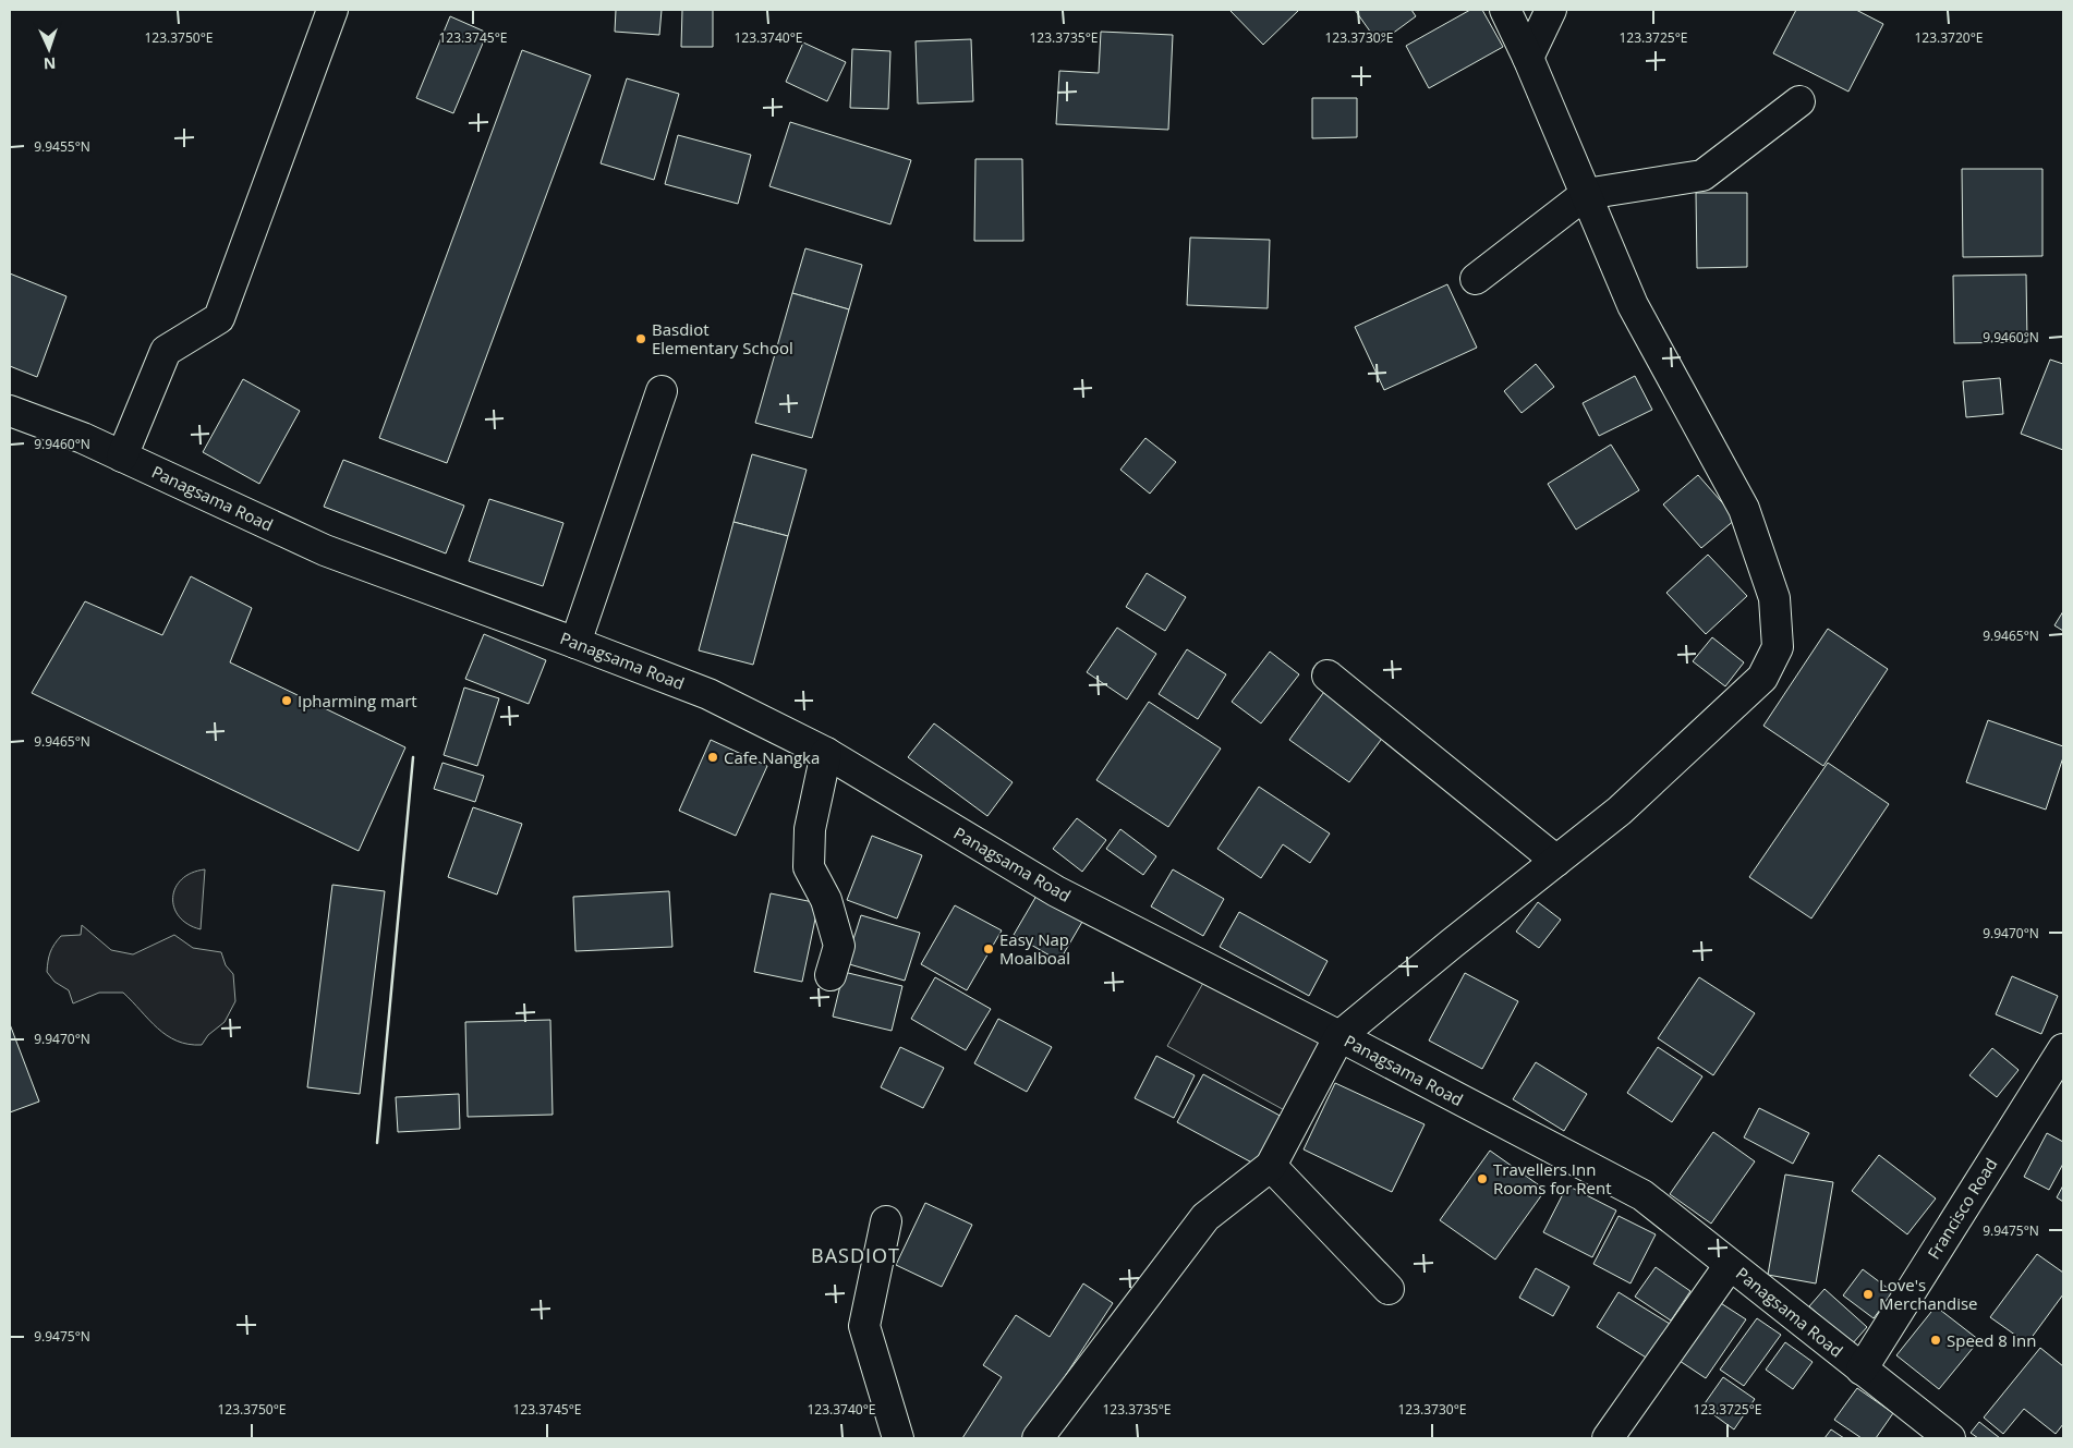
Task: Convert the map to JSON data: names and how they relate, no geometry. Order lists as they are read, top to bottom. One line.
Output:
{"streets":{"street":["Panagsama Road","Francisco Road"]},"crossings":[["Panagsama Road","Francisco Road"]],"districts":["BASDIOT"],"places":["Basdiot Elementary School","Ipharming mart","Cafe Nangka","Easy Nap Moalboal","Travellers Inn Rooms for Rent","Love's Merchandise","Speed 8 Inn"],"north":"bottom","coordinates":["123.3750°E","123.3745°E","123.3740°E","123.3735°E","123.3730°E","123.3725°E","123.3720°E","9.9455°N","9.9460°N","9.9465°N","9.9470°N","9.9475°N"]}
